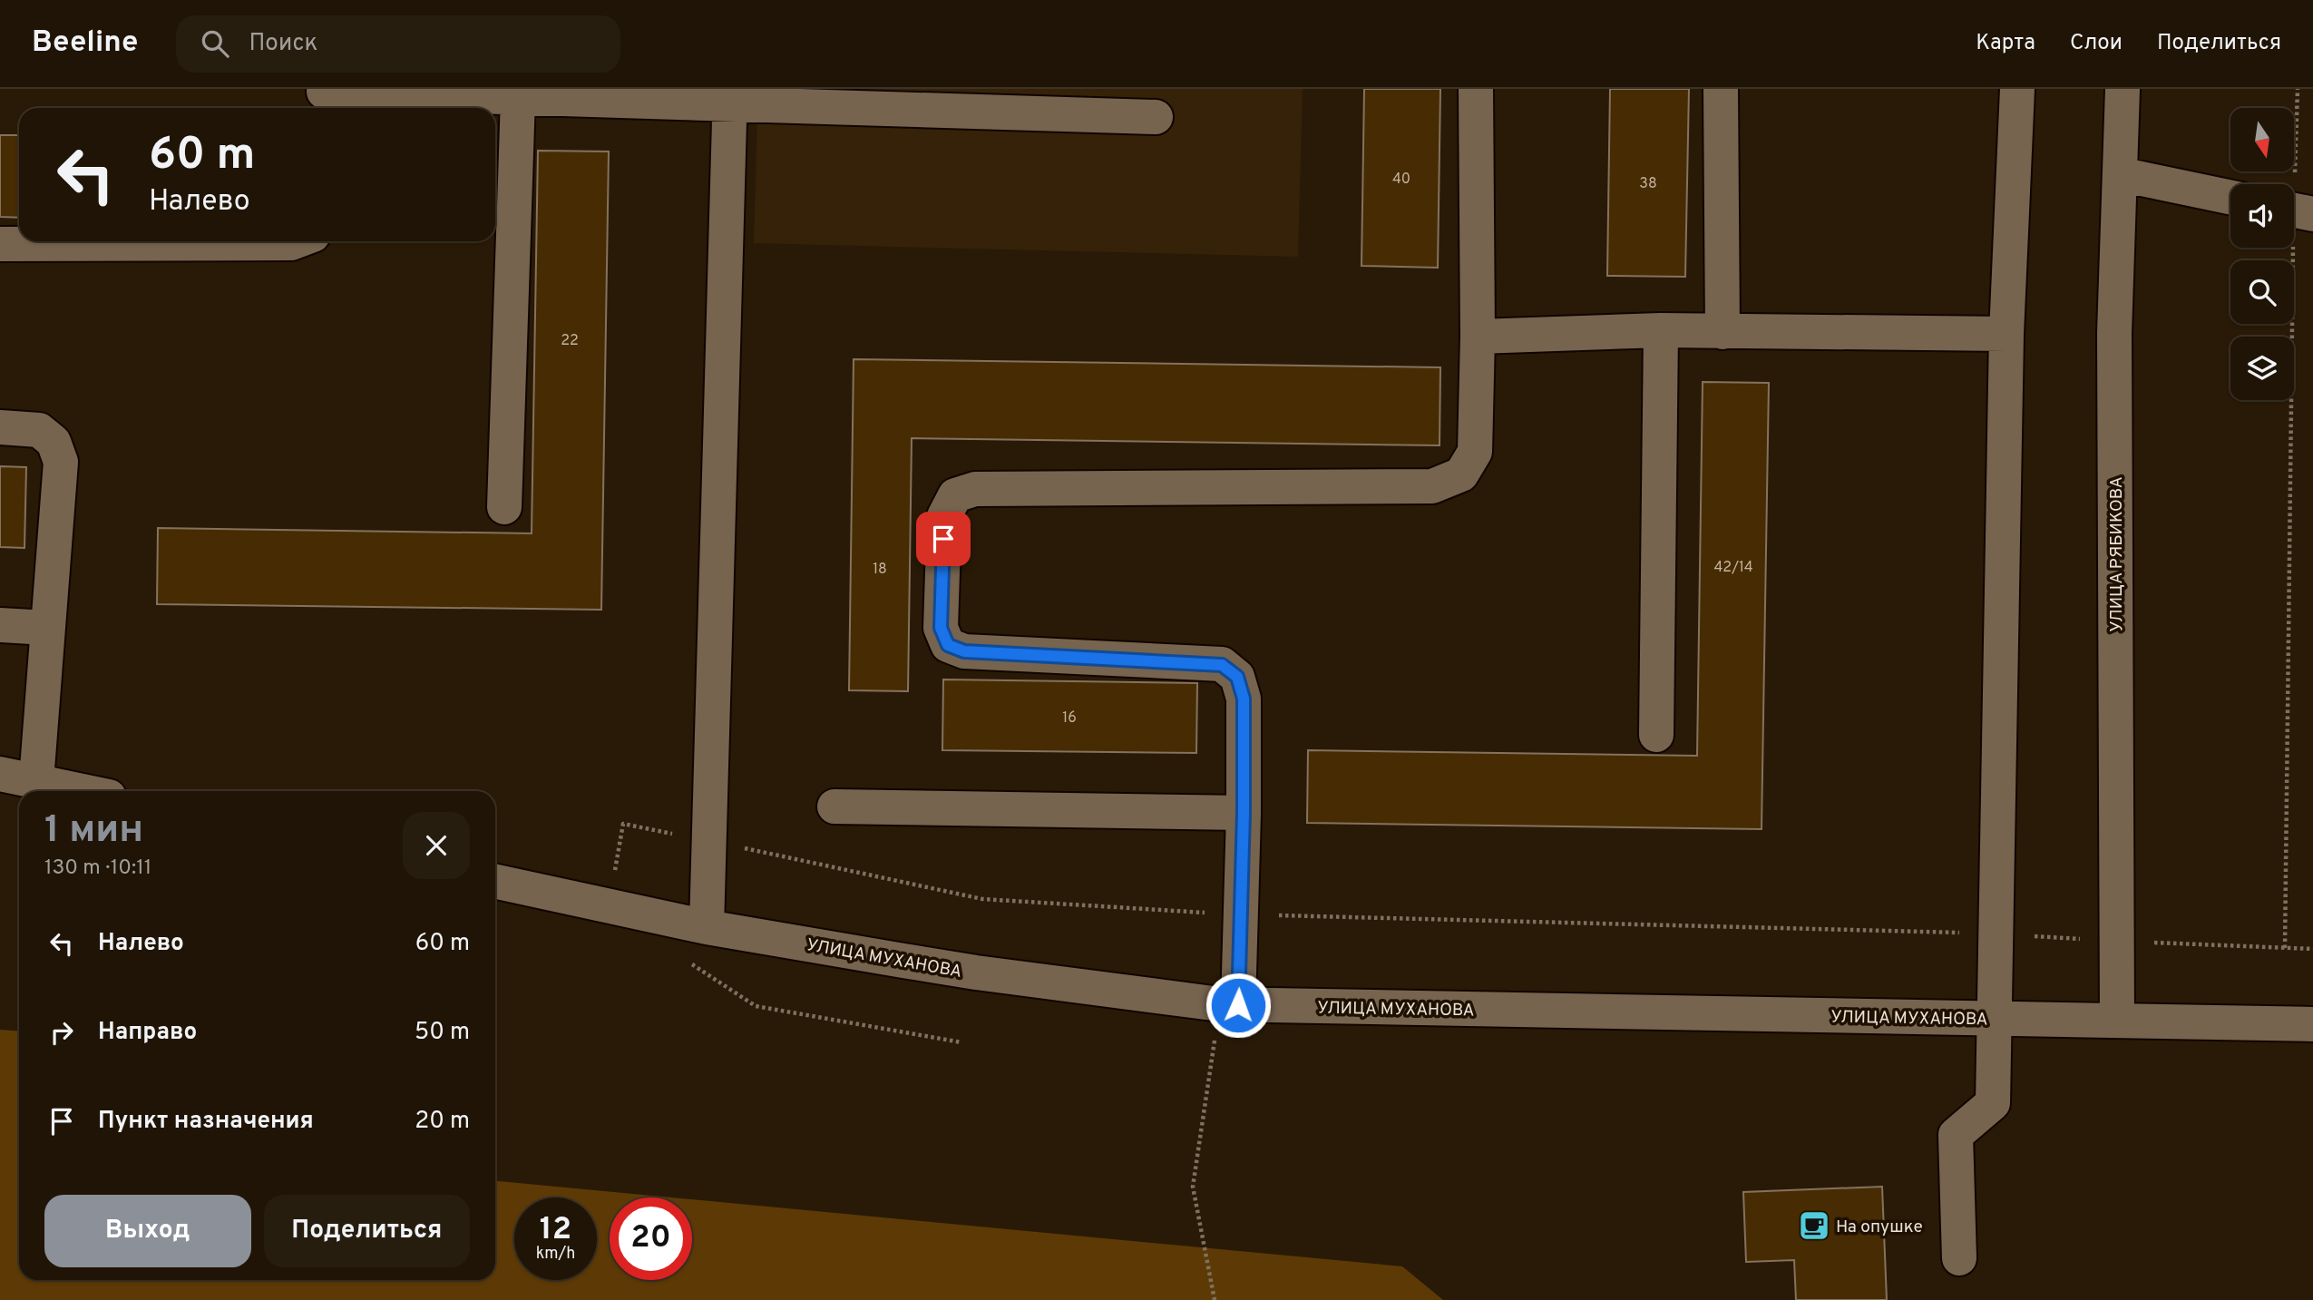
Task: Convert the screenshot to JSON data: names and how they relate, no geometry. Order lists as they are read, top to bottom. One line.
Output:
{"streets":{"street":["УЛИЦА РЯБИКОВА","УЛИЦА МУХАНОВА"]},"crossings":[["УЛИЦА РЯБИКОВА","УЛИЦА МУХАНОВА"]],"places":{"cafe":["На опушке"]},"house_numbers":["40","38","22","42/14","18","16"],"north":"bottom","page":{"header":"Beeline","search":"Поиск","nav":["Карта","Слои","Поделиться"],"turn":["60 m","Налево"],"heading":["1 мин","130 m · 10:11"],"list":[{"name":"Налево","value":"60 m"},{"name":"Направо","value":"50 m"},{"name":"Пункт назначения","value":"20 m"}],"buttons":["Выход","Поделиться"],"speed":"12 km/h","limit":"20"}}
